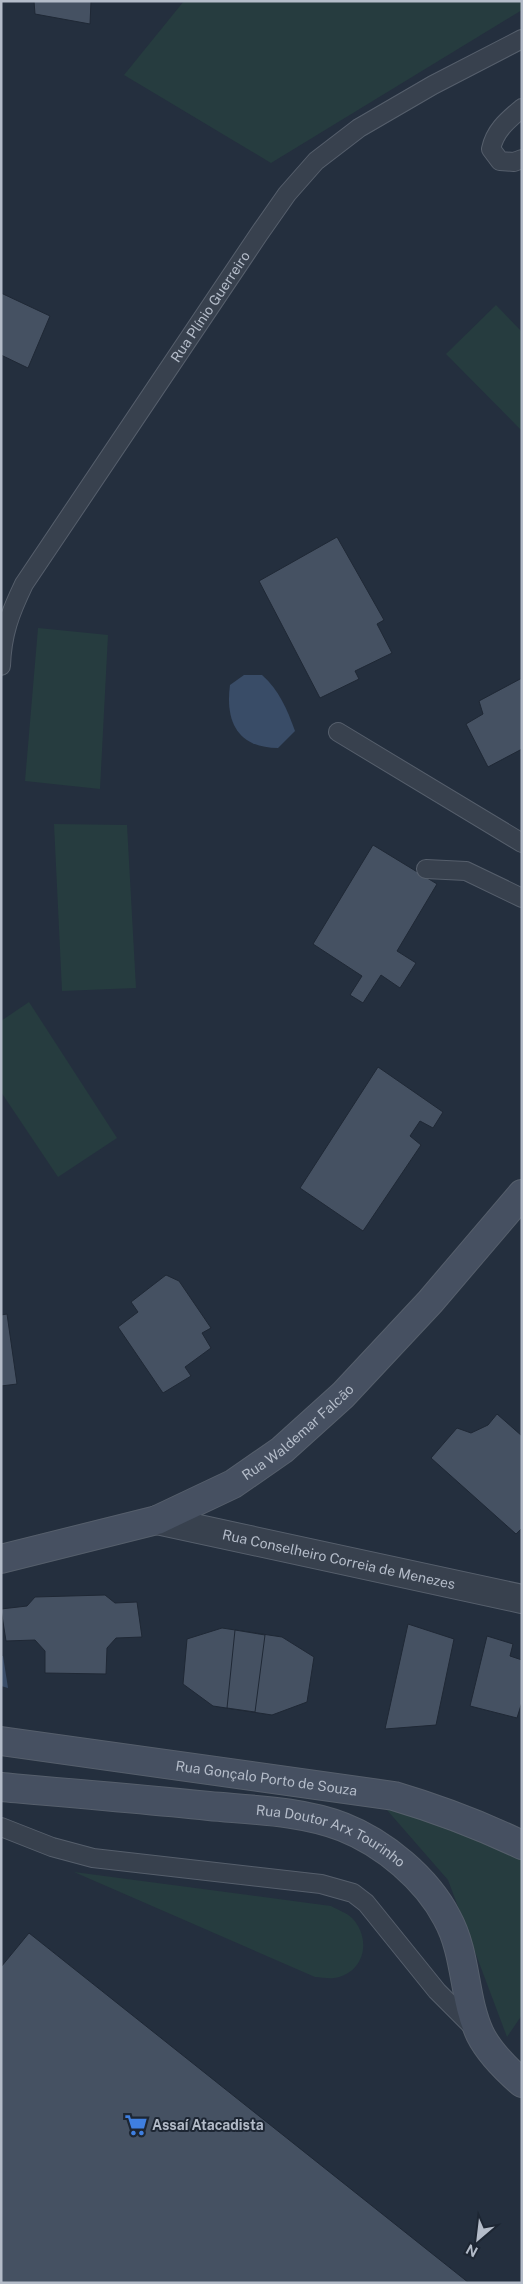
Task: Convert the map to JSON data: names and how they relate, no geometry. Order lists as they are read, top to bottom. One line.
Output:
{"streets":{"street":["Rua Waldemar Falcão","Rua Conselheiro Correia de Menezes","Rua Gonçalo Porto de Souza","Rua Doutor Arx Tourinho"],"lane":["Rua Plínio Guerreiro"]},"crossings":[["Rua Waldemar Falcão","Rua Conselheiro Correia de Menezes"]],"places":{"supermarket":["Assaí Atacadista"]},"north":"bottom left"}
